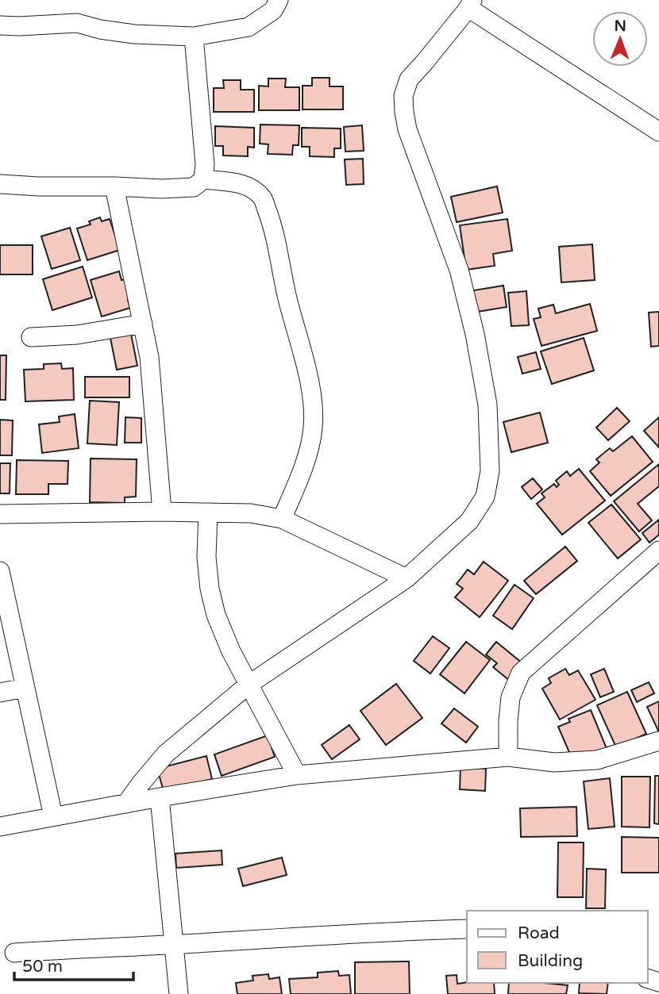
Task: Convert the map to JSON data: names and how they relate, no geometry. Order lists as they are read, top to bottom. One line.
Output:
{"legend":["Road","Building"],"scale_bar":"50 m","north":"top"}
